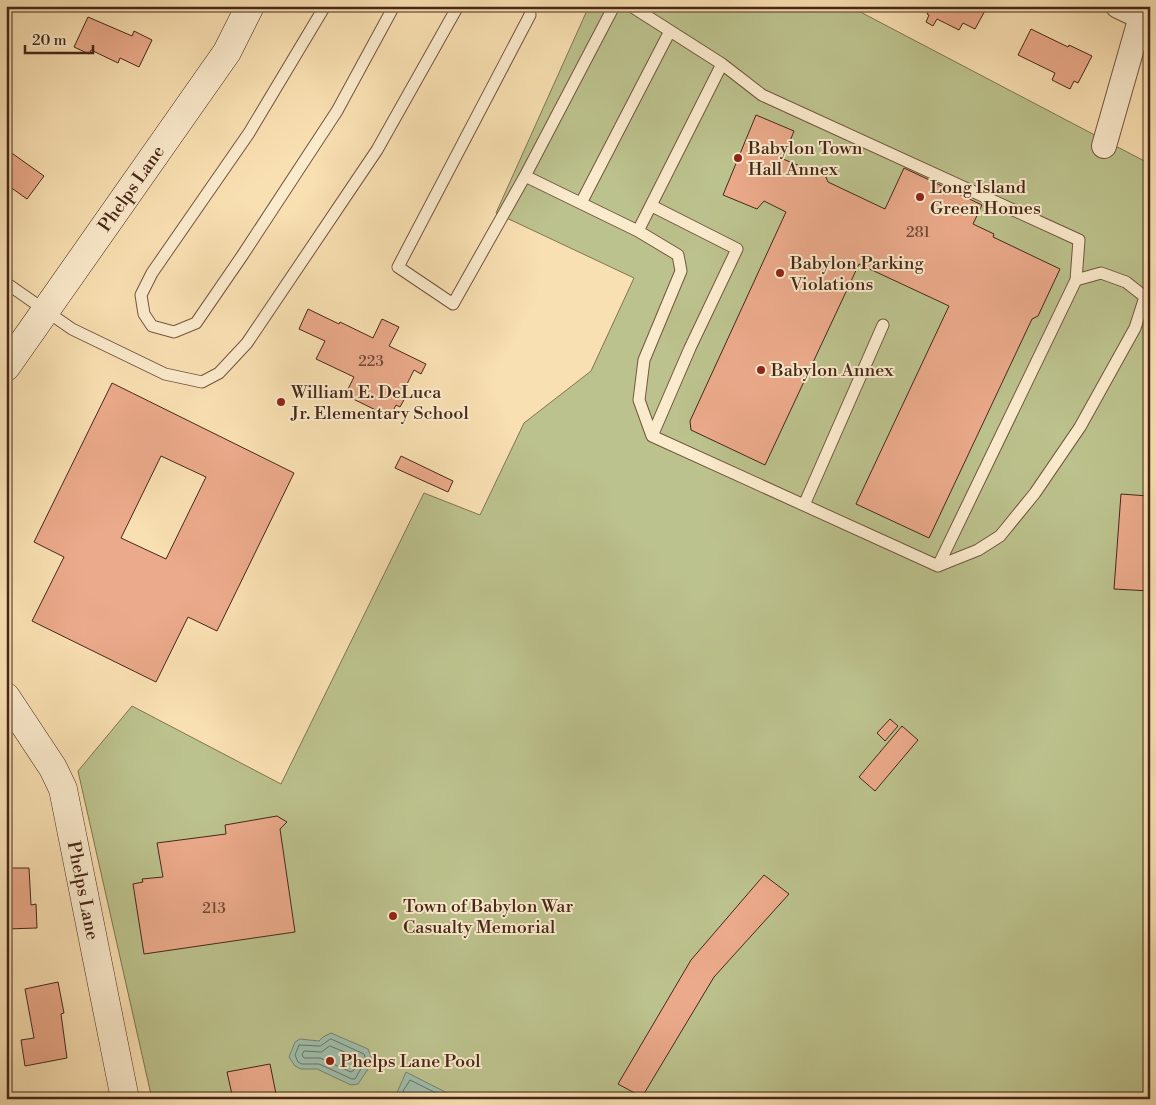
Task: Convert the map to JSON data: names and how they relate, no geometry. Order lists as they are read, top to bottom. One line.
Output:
{"streets":{"street":["Phelps Lane"]},"places":["Babylon Town Hall Annex","Long Island Green Homes","Babylon Parking Violations","Babylon Annex","William E. DeLuca Jr. Elementary School","Town of Babylon War Casualty Memorial","Phelps Lane Pool"],"house_numbers":["281","223","213"],"scale_bar":"20 m"}
